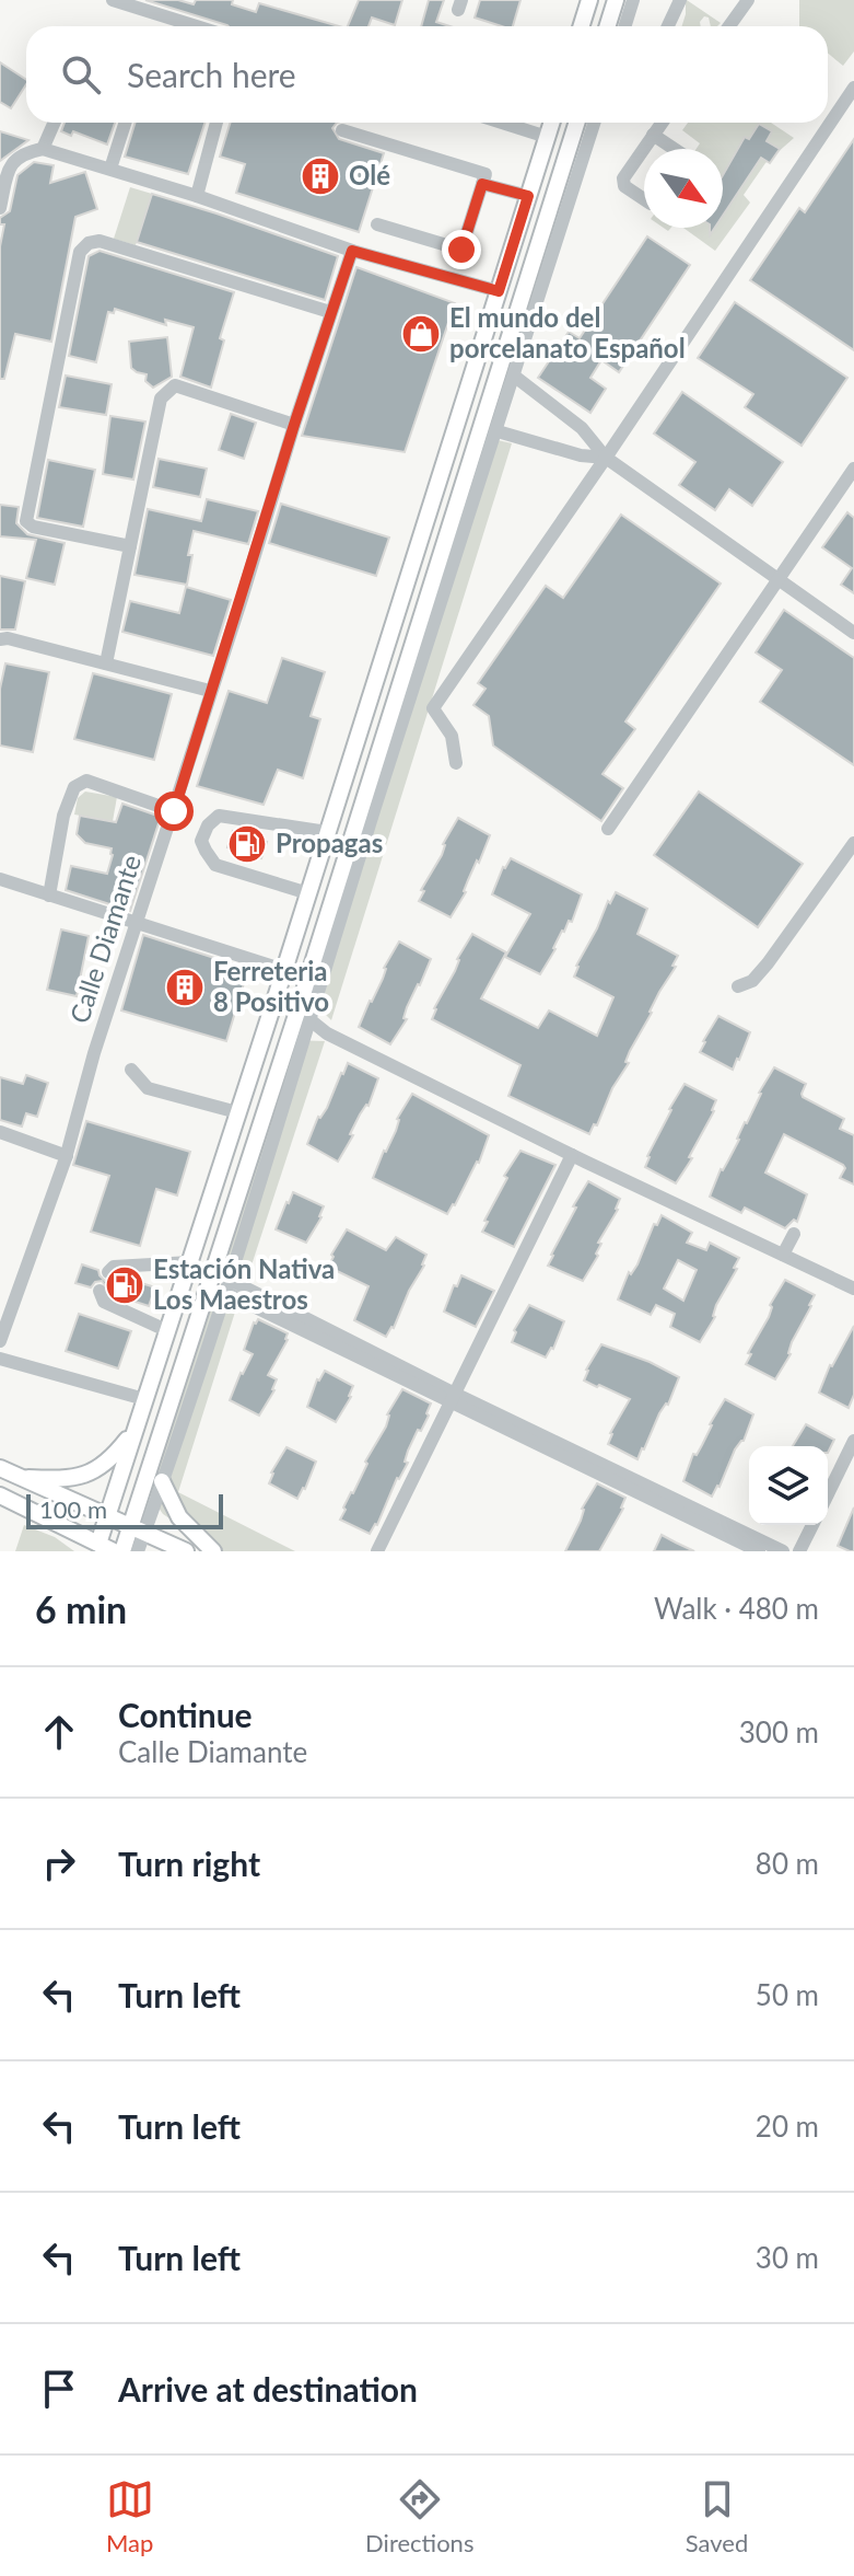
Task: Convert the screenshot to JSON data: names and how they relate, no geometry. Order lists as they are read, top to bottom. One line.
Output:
{"streets":{"street":["Calle Diamante"]},"places":{"building":["Olé","Ferreteria 8 Positivo"],"shop":["El mundo del porcelanato Español"],"fuel station":["Propagas","Estación Nativa Los Maestros"]},"scale_bar":"100 m","north":"bottom right","page":{"search":"Search here","scale":"100 m","heading":["6 min","Walk · 480 m"],"list":[["Continue","Calle Diamante","300 m"],["Turn right","80 m"],["Turn left","50 m"],["Turn left","20 m"],["Turn left","30 m"],"Arrive at destination"],"nav":["Map","Directions","Saved"]}}
